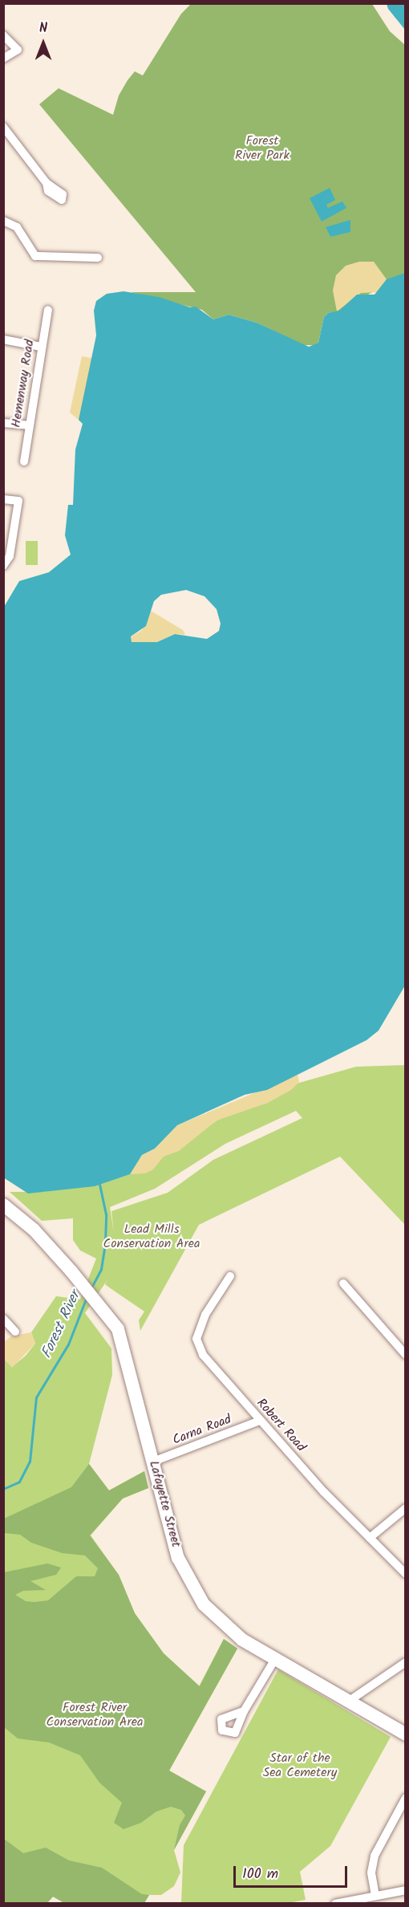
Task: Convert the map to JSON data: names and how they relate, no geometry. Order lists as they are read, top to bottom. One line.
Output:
{"streets":{"main road":["Lafayette Street"],"street":["Hemenway Road","Robert Road","Carna Road"]},"crossings":[["Robert Road","Carna Road"],["Carna Road","Lafayette Street"]],"water":["Forest River"],"parks":["Forest River Park","Lead Mills Conservation Area","Forest River Conservation Area","Star of the Sea Cemetery"],"scale_bar":"100 m","north":"top"}
